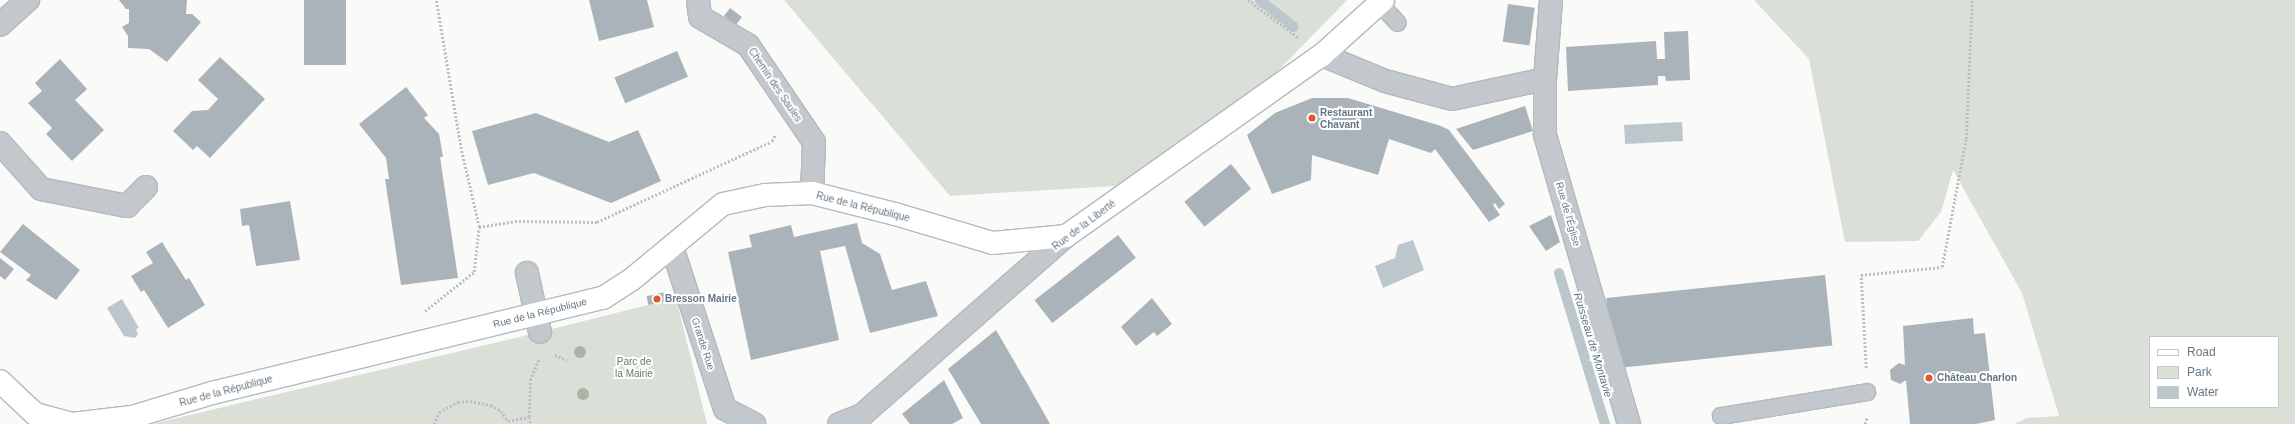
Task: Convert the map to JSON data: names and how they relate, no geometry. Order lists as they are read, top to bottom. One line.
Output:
{"streets":{"street":["Chemin des Saules","Rue de la République","Rue de l'Église","Rue de la Liberté","Grande Rue"]},"crossings":[["Chemin des Saules","Rue de la République"],["Rue de la République","Rue de la Liberté"],["Rue de la République","Grande Rue"]],"water":["Ruisseau de Montavie"],"parks":["Parc de la Mairie"],"places":["Restaurant Chavant","Bresson Mairie","Château Charlon"],"legend":["Road","Park","Water"]}
